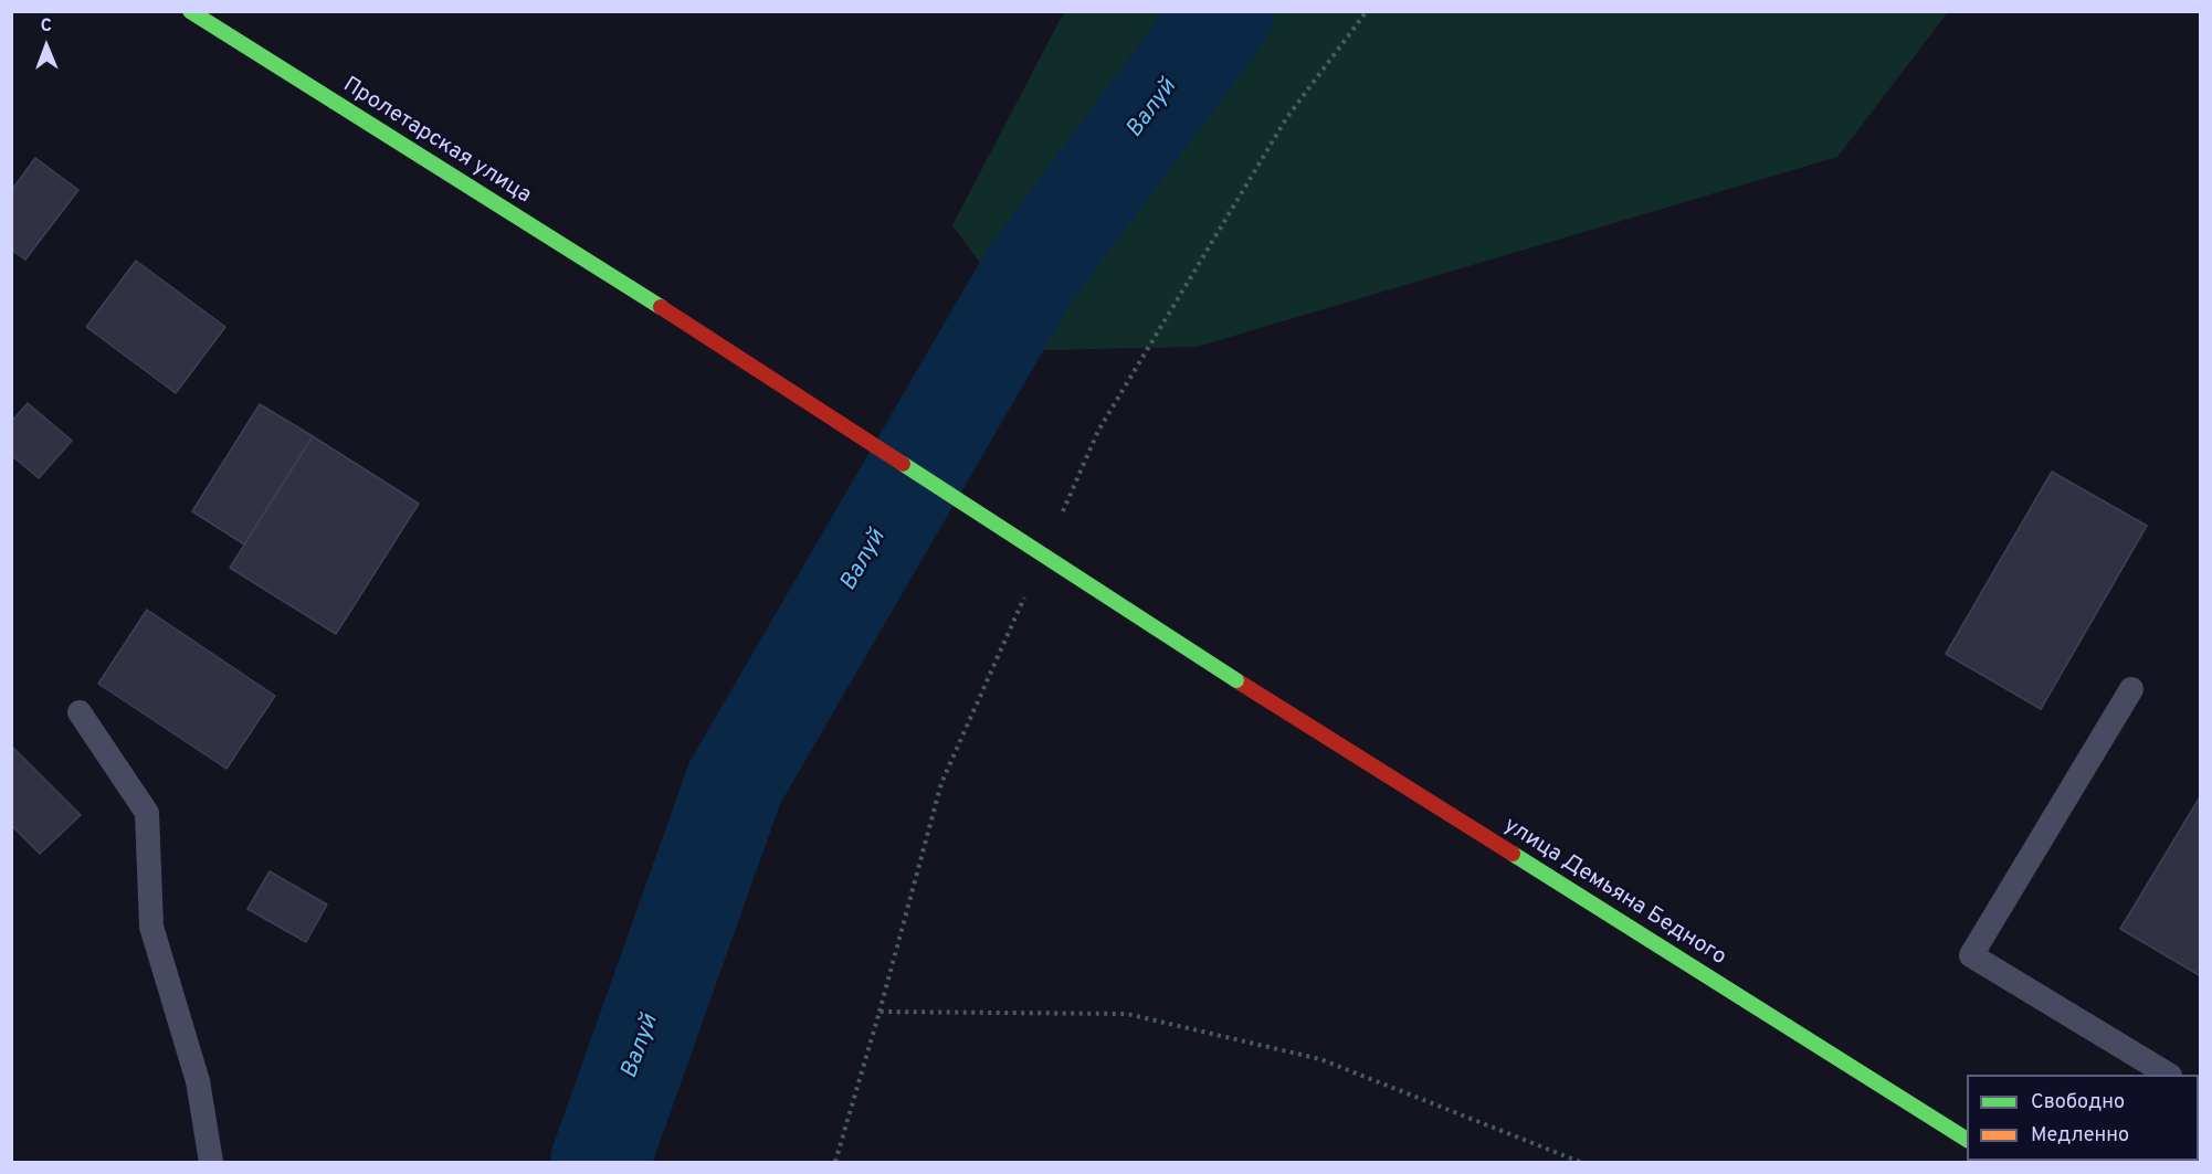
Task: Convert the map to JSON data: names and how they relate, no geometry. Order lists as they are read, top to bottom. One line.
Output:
{"streets":{"main road":["Пролетарская улица","улица Демьяна Бедного"]},"crossings":[["Пролетарская улица","улица Демьяна Бедного"]],"water":["Валуй"],"legend":["Свободно","Медленно"],"north":"top"}
